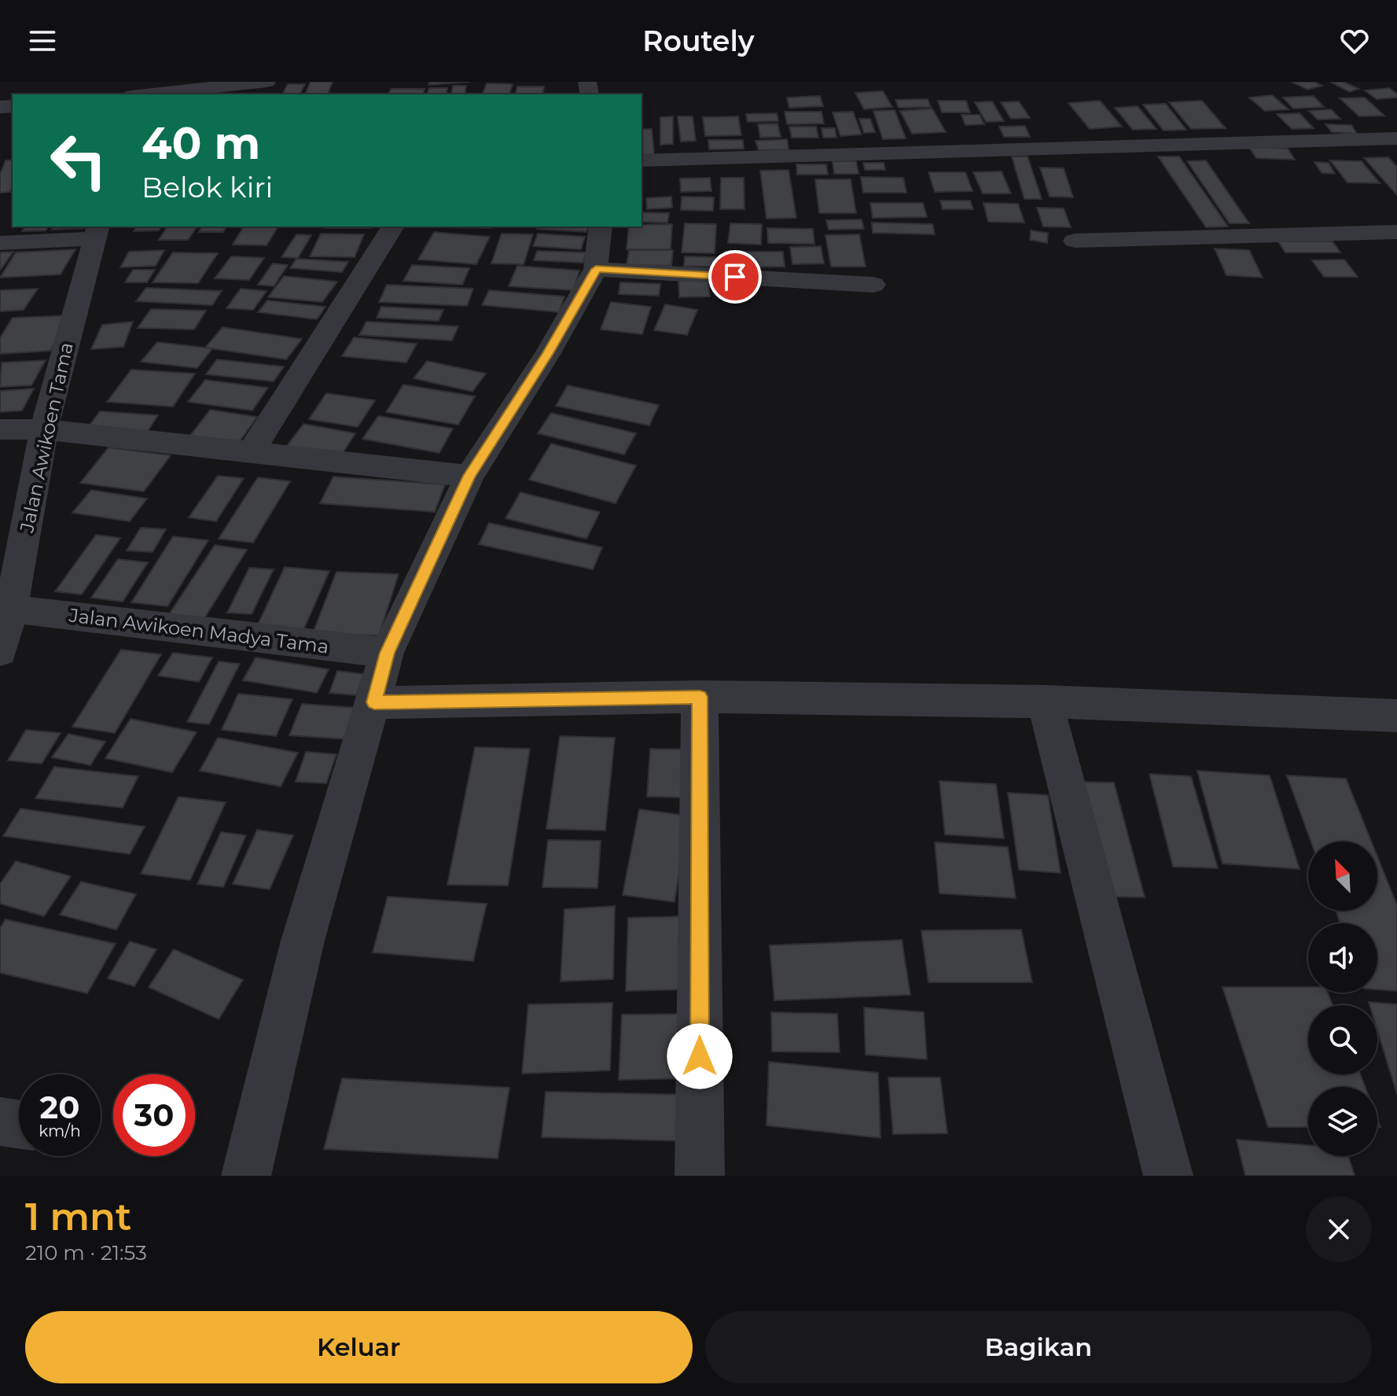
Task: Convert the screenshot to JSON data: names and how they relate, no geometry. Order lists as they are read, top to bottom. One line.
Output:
{"streets":{"street":["Jalan Awikoen Tama","Jalan Awikoen Madya Tama"]},"crossings":[["Jalan Awikoen Tama","Jalan Awikoen Madya Tama"]],"north":"top left","page":{"header":"Routely","turn":["40 m","Belok kiri"],"speed":"20 km/h","limit":"30","heading":["1 mnt","210 m · 21:53"],"buttons":["Keluar","Bagikan"]}}
